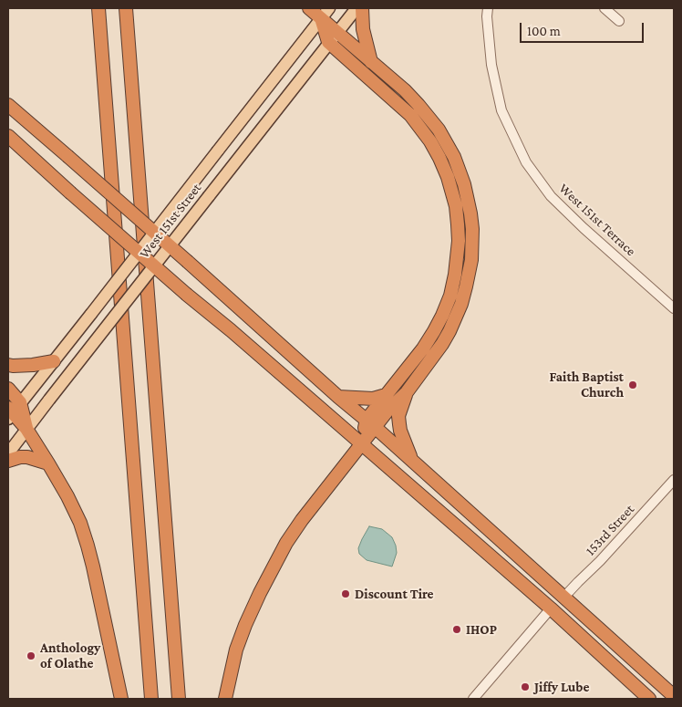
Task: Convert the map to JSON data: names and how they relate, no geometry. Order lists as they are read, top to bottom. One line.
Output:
{"streets":{"main road":["West 151st Street"],"street":["West 151st Terrace","153rd Street"]},"places":["Faith Baptist Church","Discount Tire","IHOP","Anthology of Olathe","Jiffy Lube"],"scale_bar":"100 m"}
